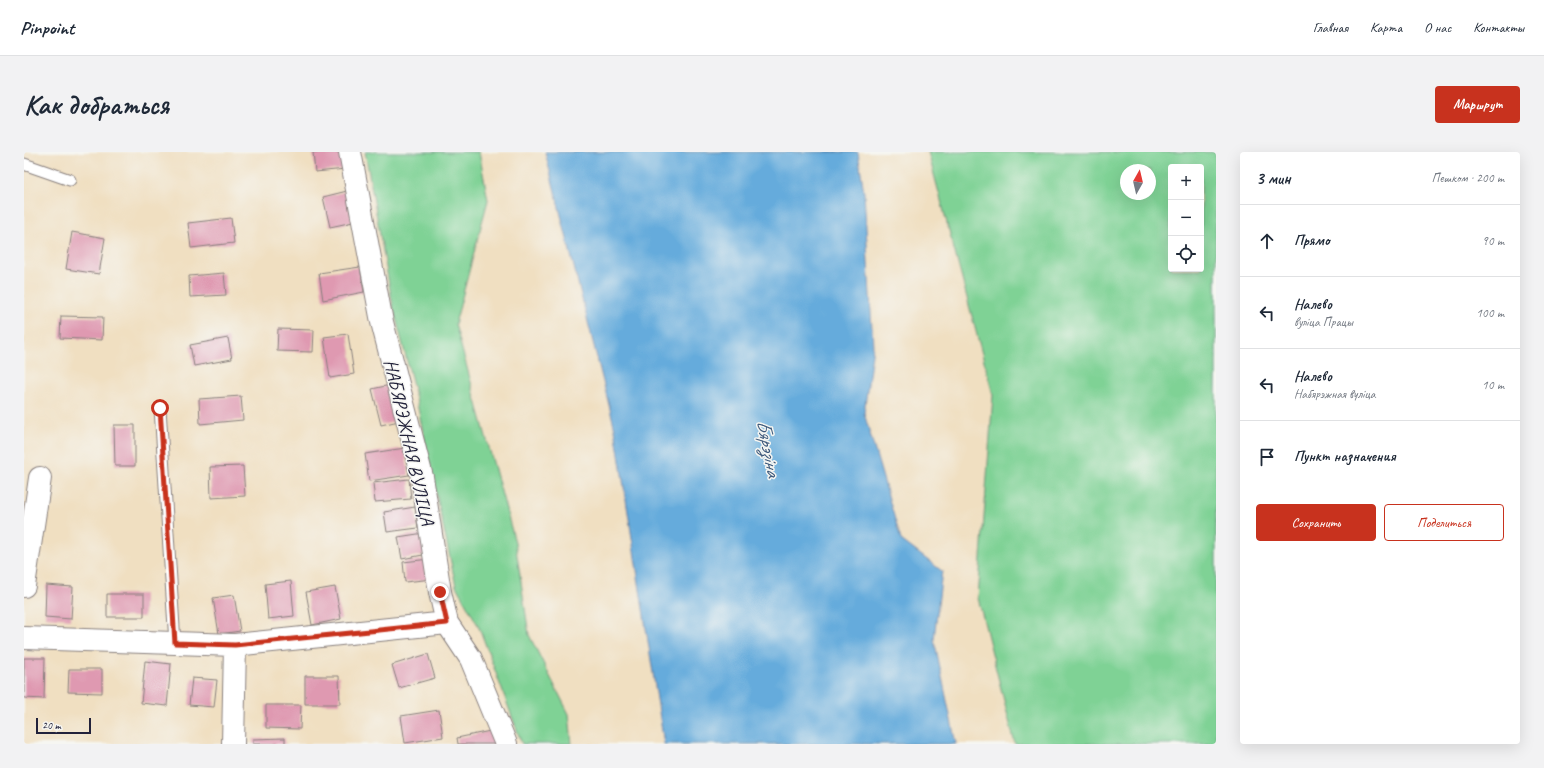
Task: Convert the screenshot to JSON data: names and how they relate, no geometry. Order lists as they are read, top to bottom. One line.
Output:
{"streets":{"street":["НАБЯРЭЖНАЯ ВУЛІЦА"]},"water":["Бярэзіна"],"scale_bar":"20 m","north":"top","page":{"header":"Pinpoint","nav":["Главная","Карта","О нас","Контакты"],"buttons":["Маршрут",["Сохранить","Поделиться"]],"title":"Как добраться","heading":["3 мин","Пешком · 200 m"],"map_buttons":["+","−"],"list":[["Прямо","90 m"],["Налево","вуліца Працы","100 m"],["Налево","Набярэжная вуліца","10 m"],"Пункт назначения"],"scale":"20 m"}}
